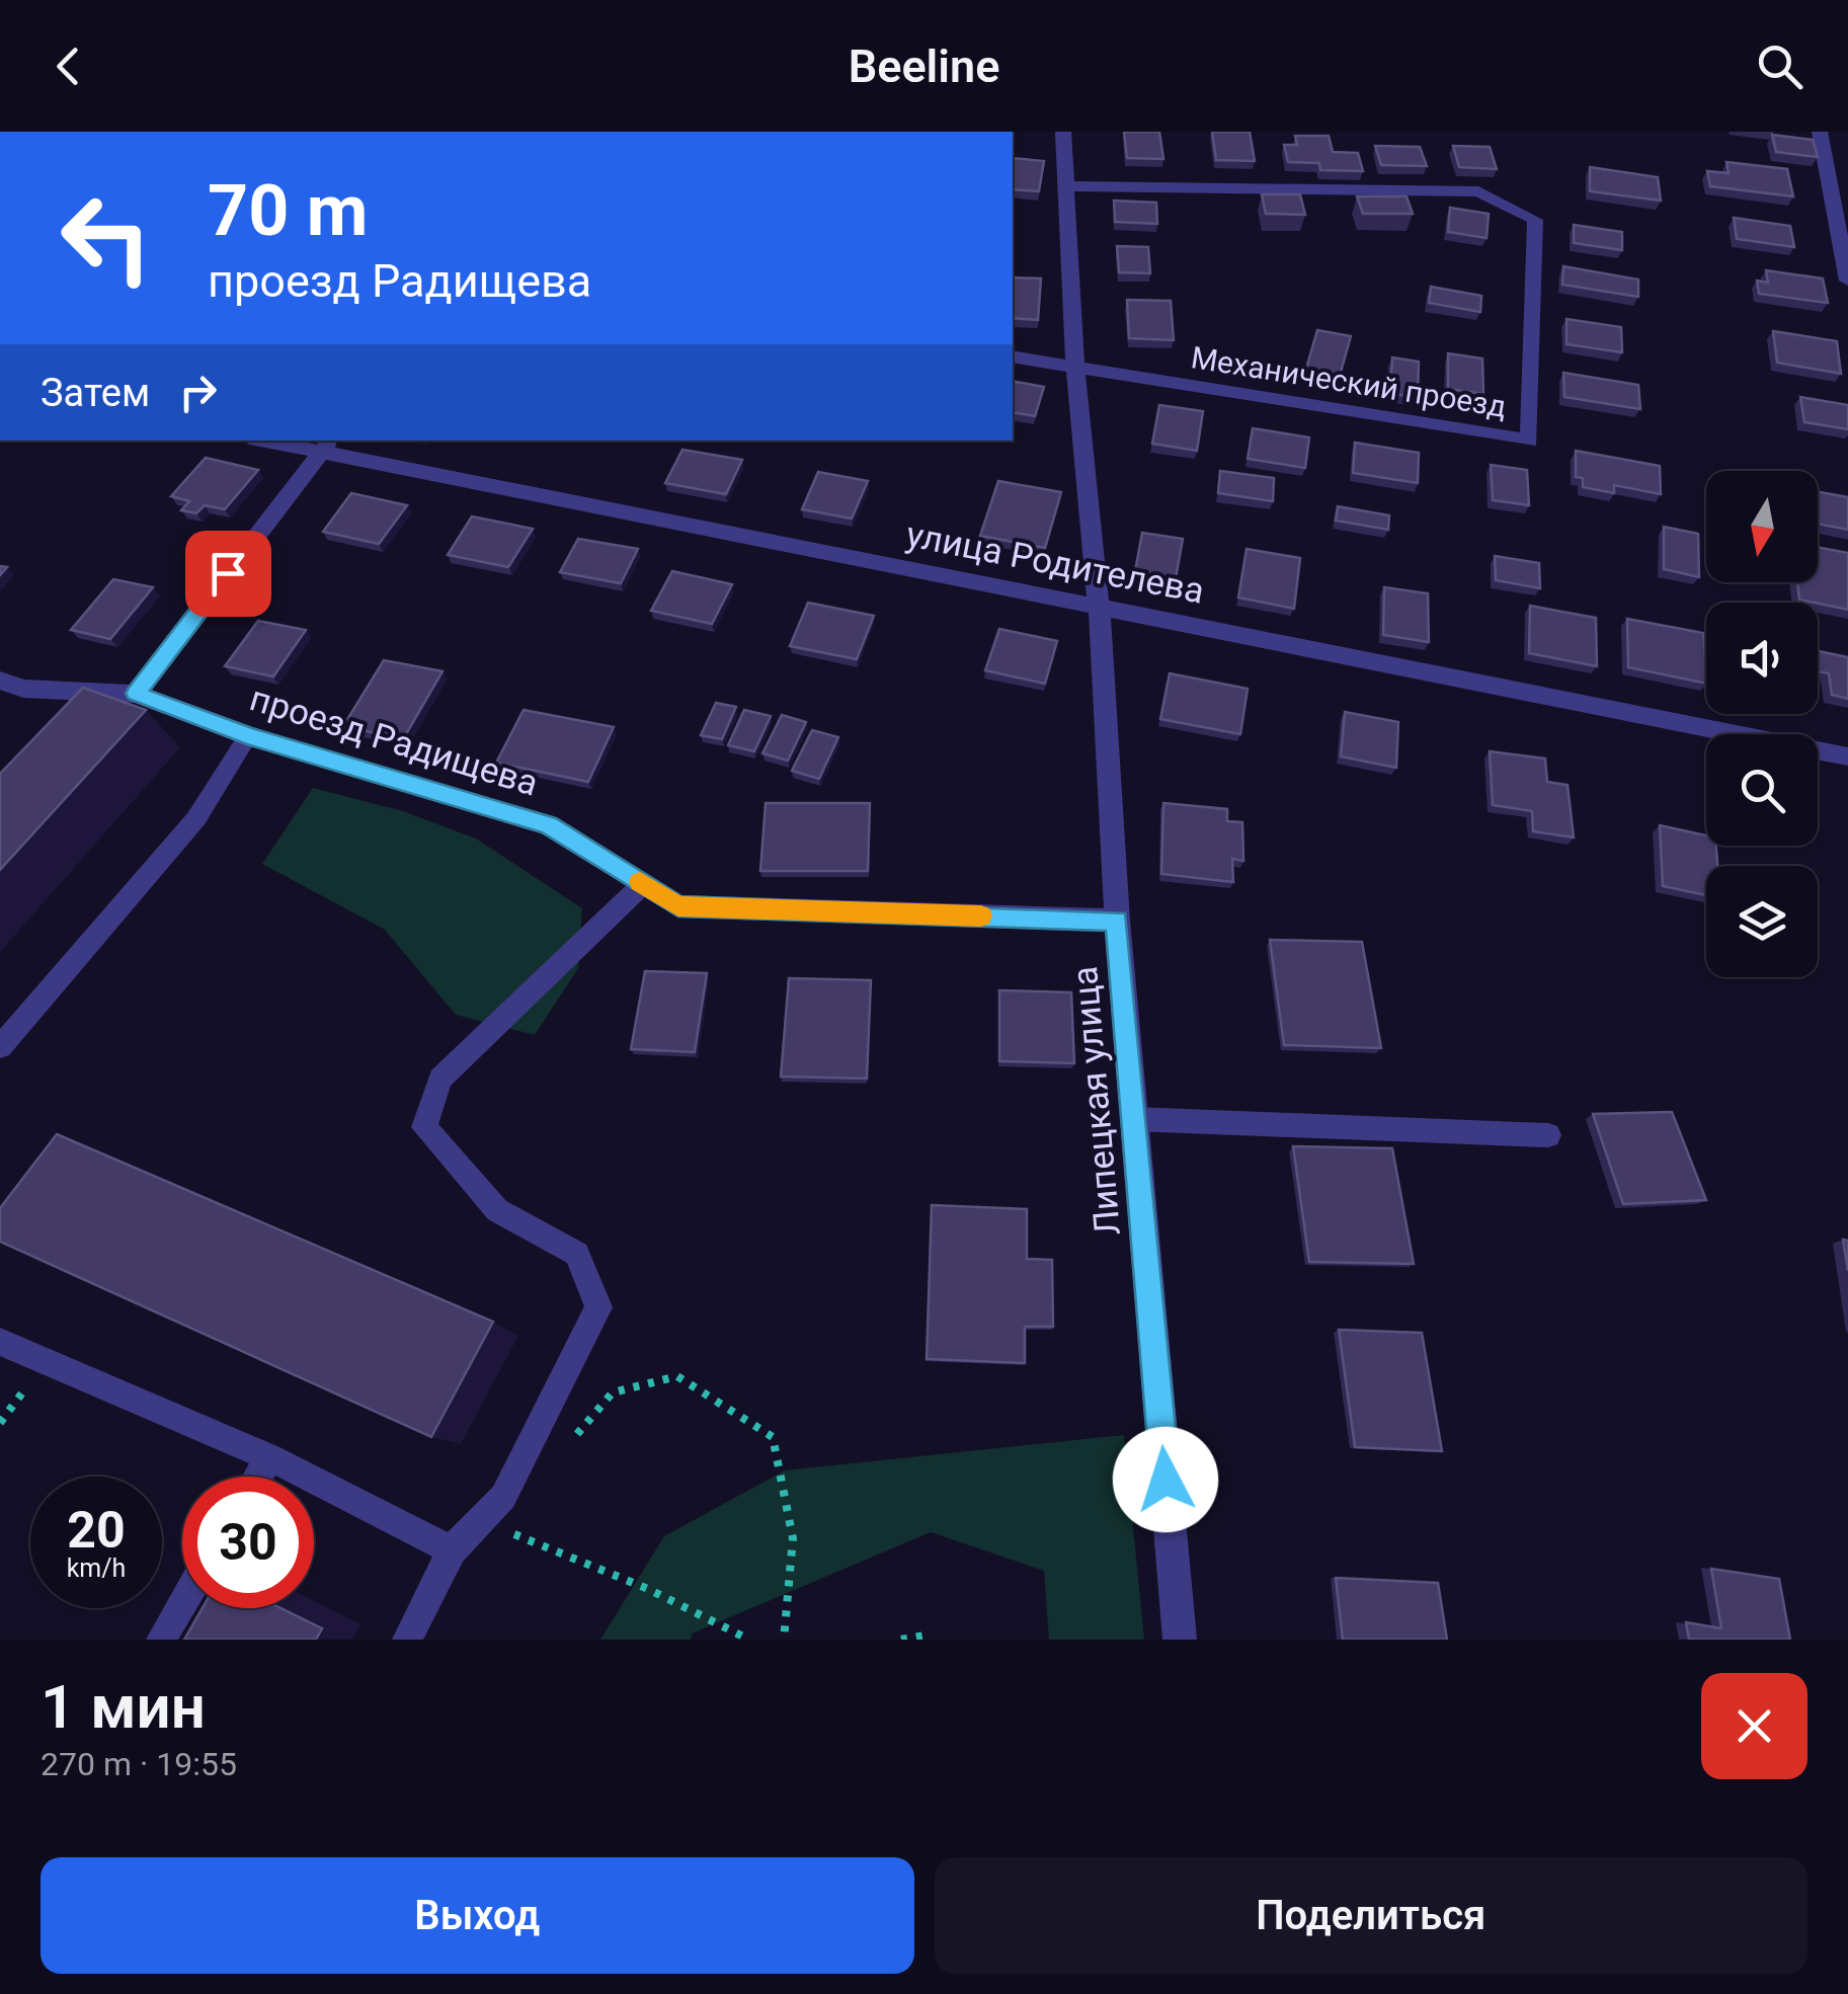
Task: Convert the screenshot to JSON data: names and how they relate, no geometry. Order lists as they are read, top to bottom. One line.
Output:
{"streets":{"street":["Механический проезд","улица Родителева","проезд Радищева","Липецкая улица"]},"crossings":[["Механический проезд","Липецкая улица"],["улица Родителева","Липецкая улица"],["проезд Радищева","Липецкая улица"]],"north":"bottom","page":{"header":"Beeline","turn":["70 m","проезд Радищева"],"then":"Затем","speed":"20 km/h","limit":"30","heading":["1 мин","270 m · 19:55"],"buttons":["Выход","Поделиться"]}}
